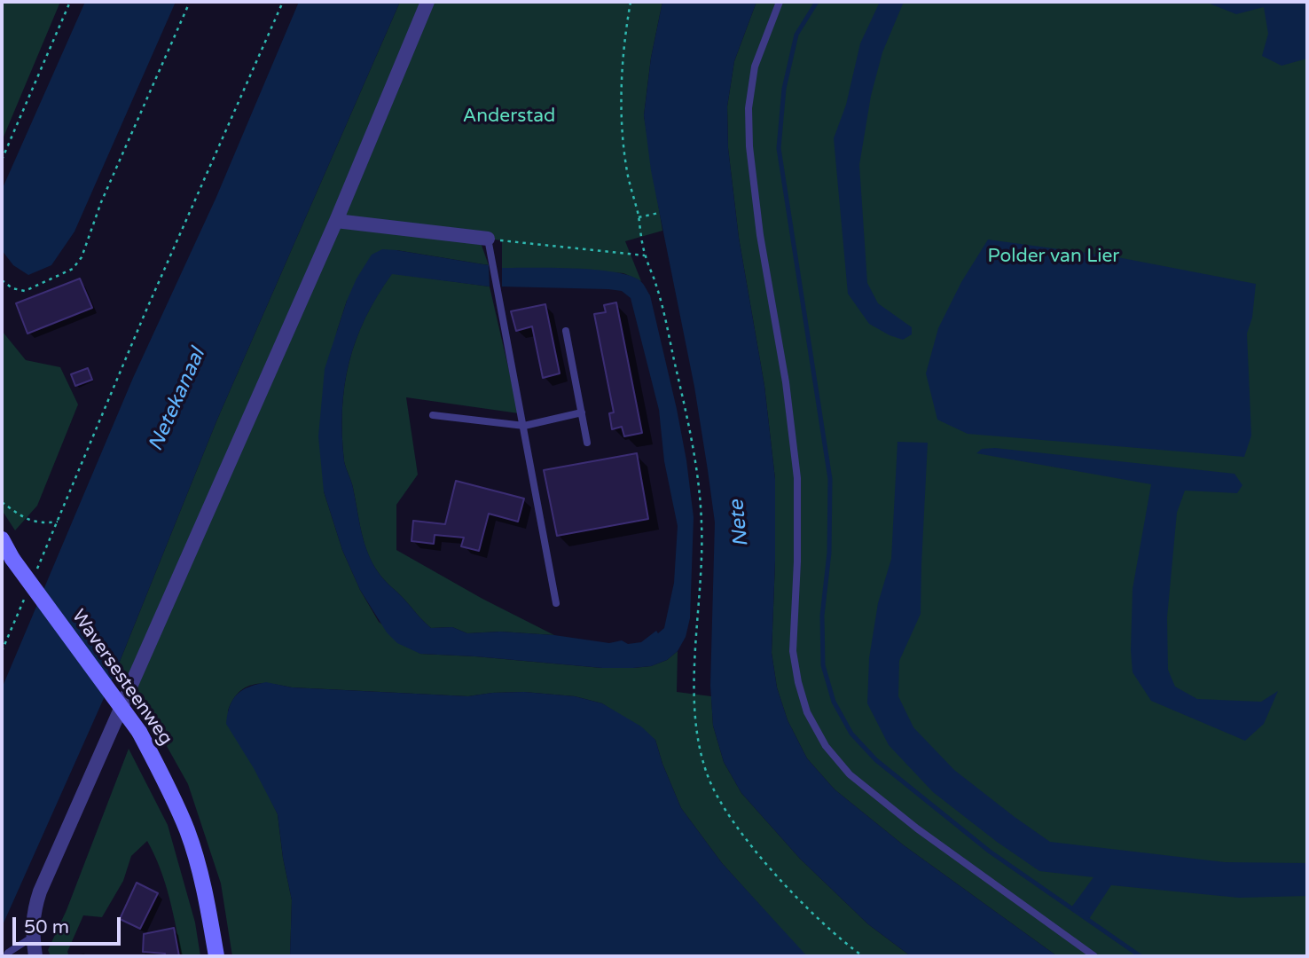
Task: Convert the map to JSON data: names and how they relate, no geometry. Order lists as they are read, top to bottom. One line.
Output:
{"streets":{"main road":["Waversesteenweg"]},"water":["Netekanaal","Nete"],"parks":["Anderstad","Polder van Lier"],"scale_bar":"50 m"}
